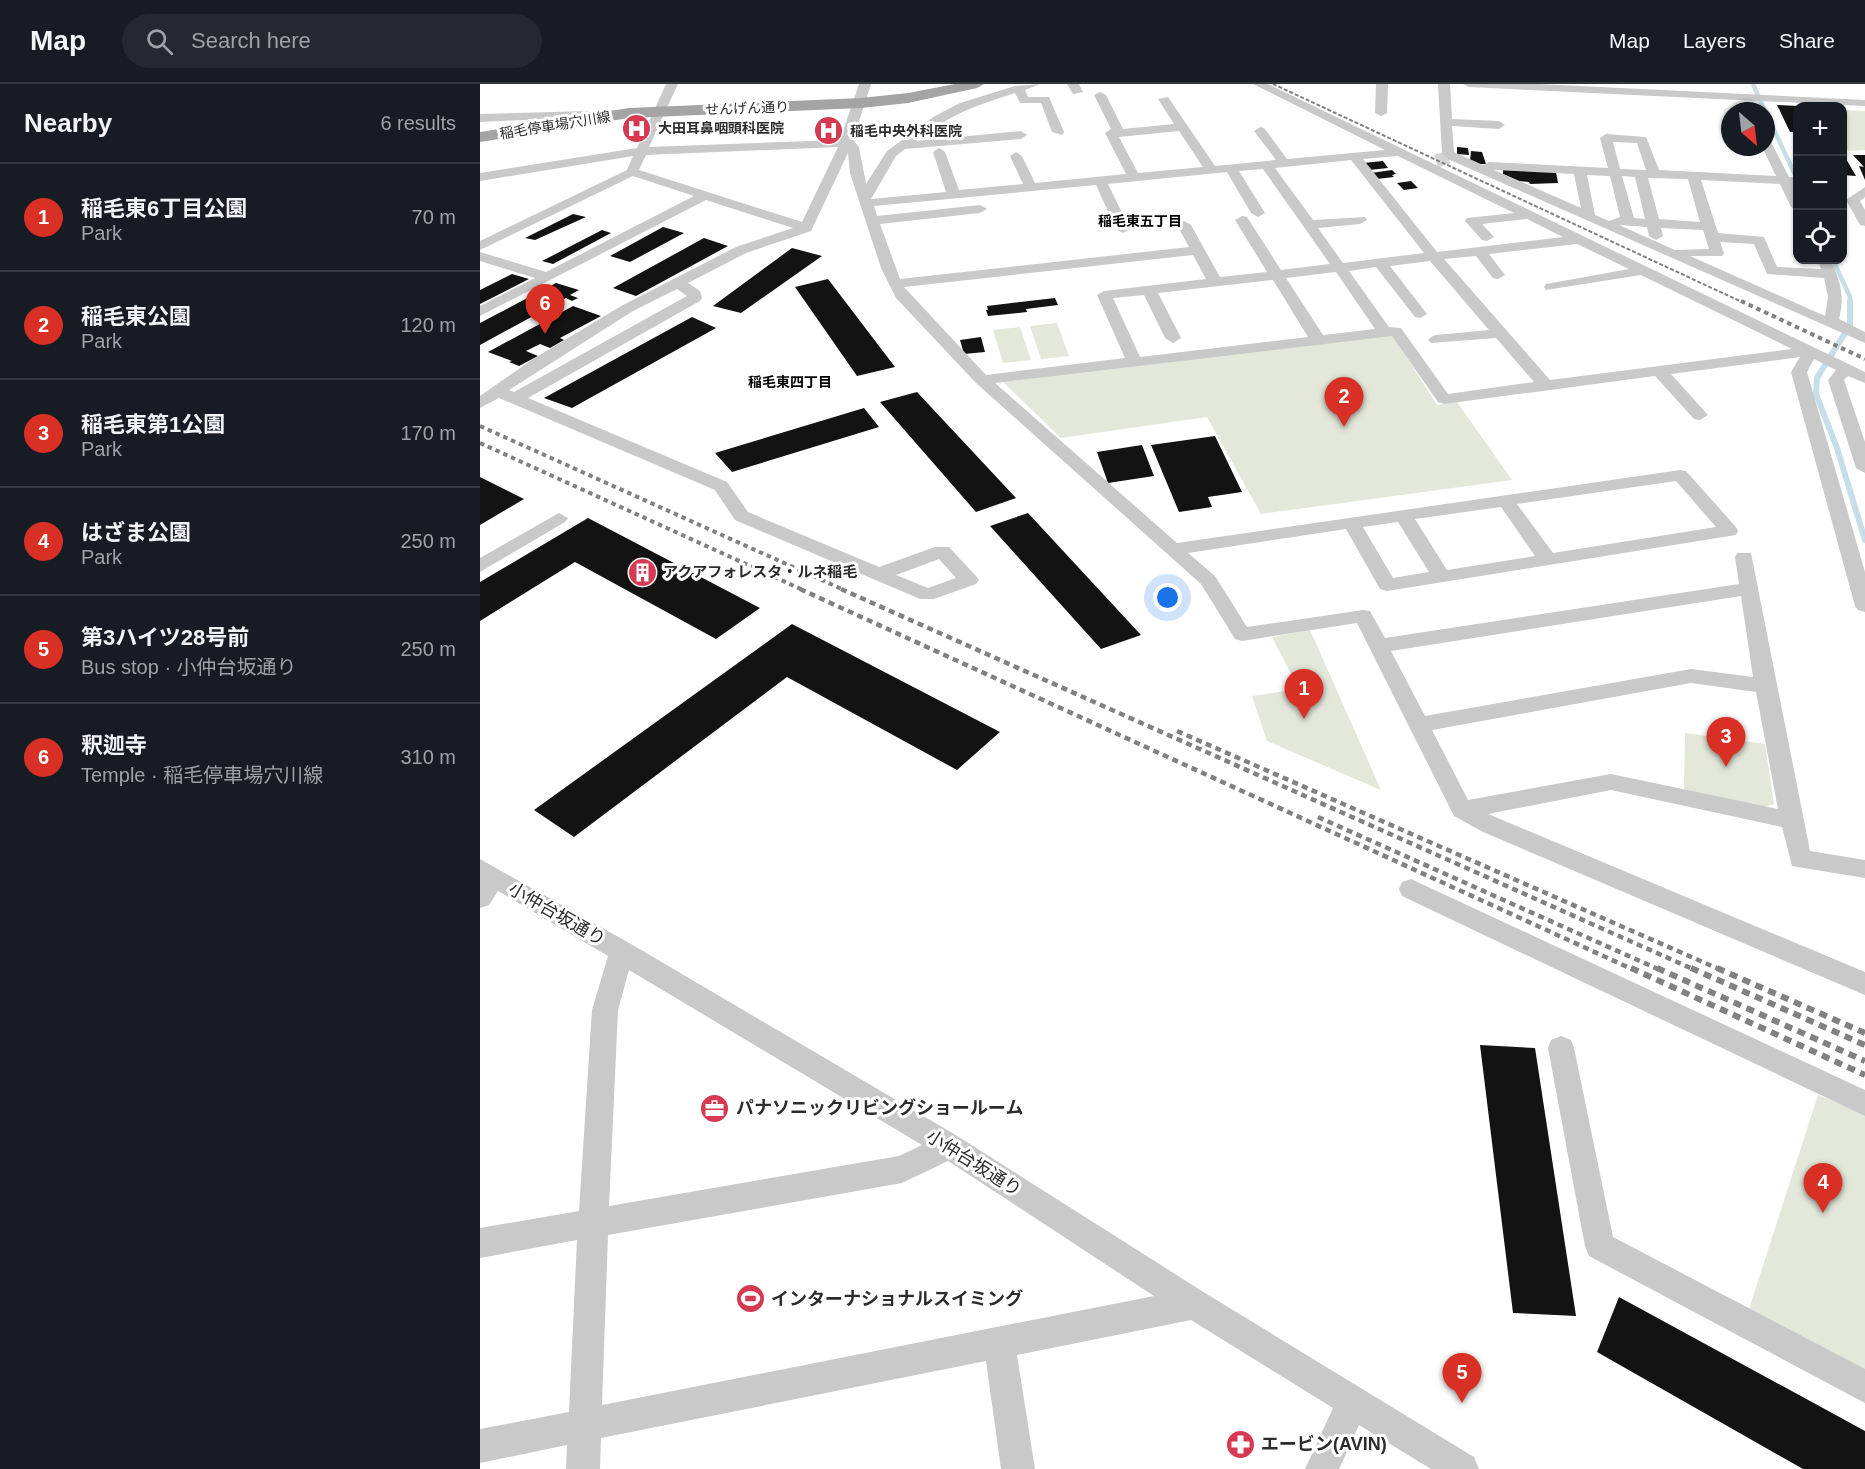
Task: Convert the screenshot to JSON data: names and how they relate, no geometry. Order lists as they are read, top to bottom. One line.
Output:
{"streets":{"main road":["せんげん通り","稲毛停車場穴川線"],"street":["小仲台坂通り"]},"crossings":[["せんげん通り","稲毛停車場穴川線"]],"districts":["稲毛東五丁目","稲毛東四丁目"],"places":{"hospital":["大田耳鼻咽頭科医院","稲毛中央外科医院"],"building":["アクアフォレスタ・ルネ稲毛"],"office":["パナソニックリビングショールーム"],"sports":["インターナショナルスイミング"],"pharmacy":["エービン(AVIN)"]},"north":"bottom right","page":{"header":"Map","search":"Search here","nav":["Map","Layers","Share"],"heading":["Nearby","6 results"],"map_buttons":["+","−"],"list":[{"mark":"1","name":"稲毛東6丁目公園","note":"Park","value":"70 m"},{"mark":"2","name":"稲毛東公園","note":"Park","value":"120 m"},{"mark":"3","name":"稲毛東第1公園","note":"Park","value":"170 m"},{"mark":"4","name":"はざま公園","note":"Park","value":"250 m"},{"mark":"5","name":"第3ハイツ28号前","note":"Bus stop · 小仲台坂通り","value":"250 m"},{"mark":"6","name":"釈迦寺","note":"Temple · 稲毛停車場穴川線","value":"310 m"}],"pins":["6","2","1","3","4","5"]}}
